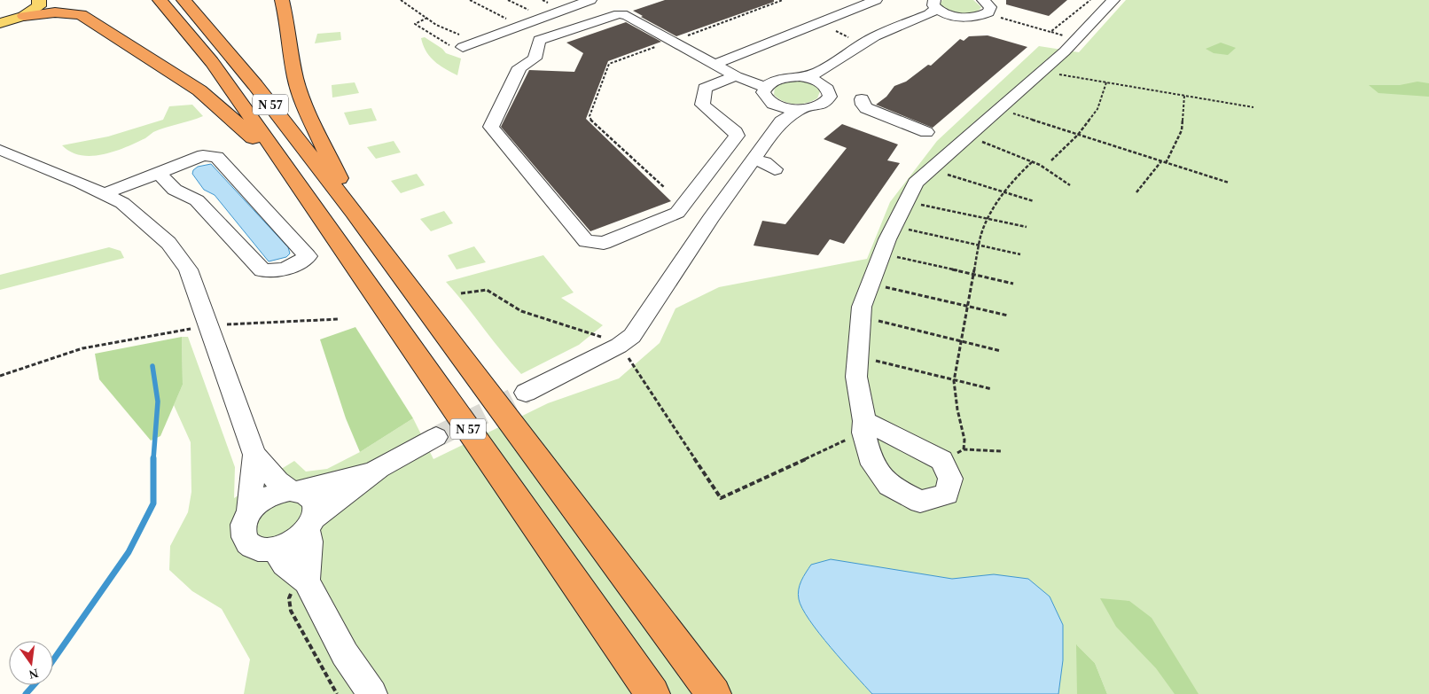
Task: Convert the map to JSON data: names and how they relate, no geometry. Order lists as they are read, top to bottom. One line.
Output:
{"streets":{"highway":["N 57"]},"north":"bottom"}
